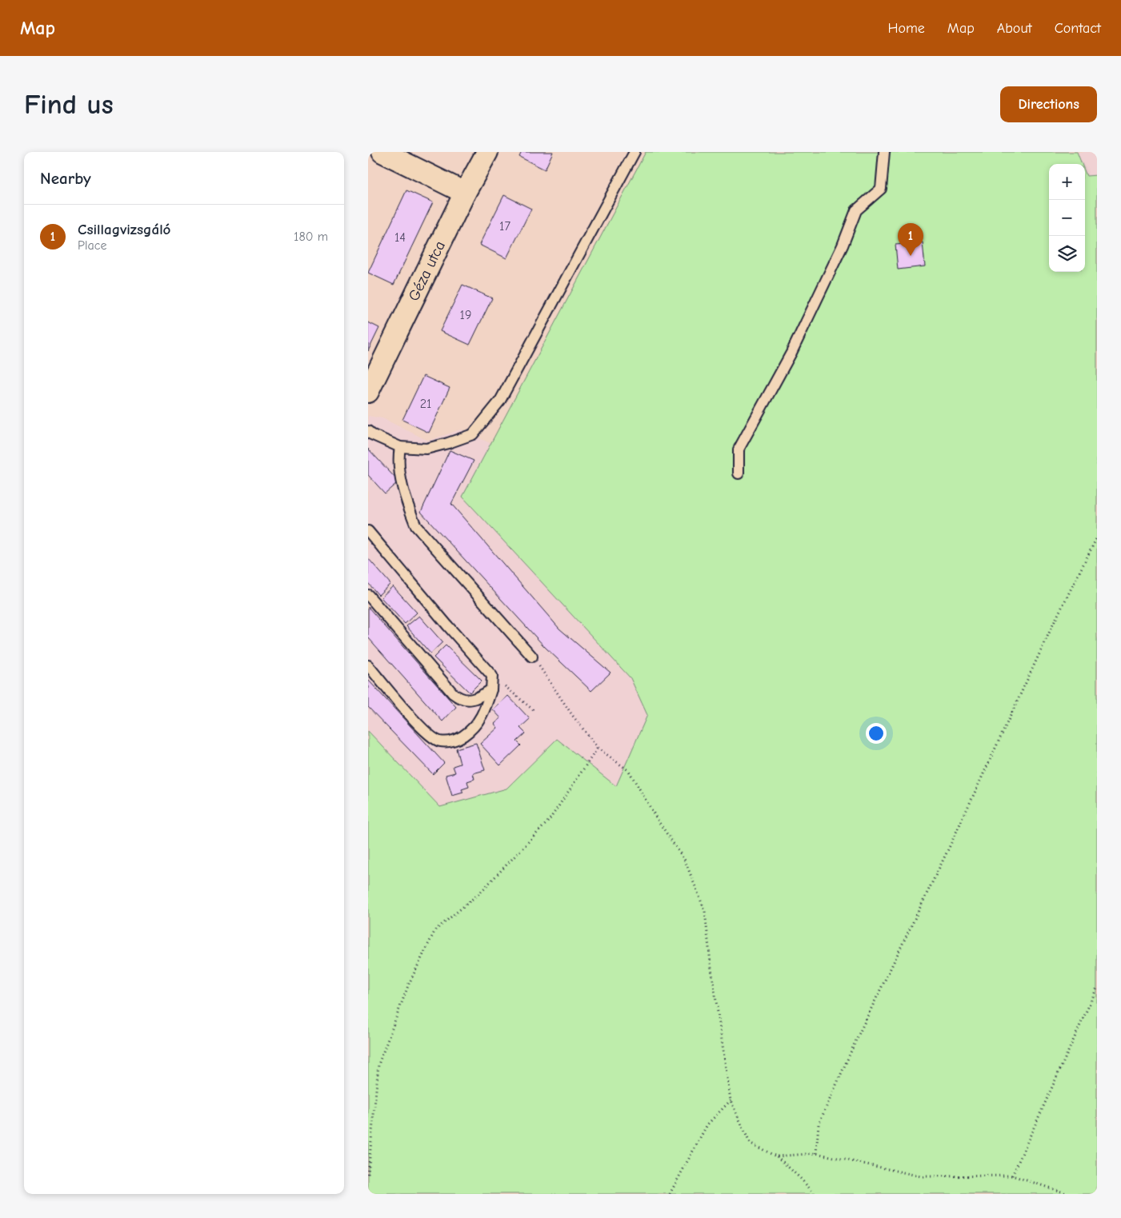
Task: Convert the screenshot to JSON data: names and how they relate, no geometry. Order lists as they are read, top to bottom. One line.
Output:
{"streets":{"street":["Géza utca"]},"house_numbers":["17","14","19","21"],"page":{"header":"Map","nav":["Home","Map","About","Contact"],"buttons":"Directions","title":"Find us","heading":"Nearby","map_buttons":["+","−"],"list":[{"mark":"1","name":"Csillagvizsgáló","note":"Place","value":"180 m"}],"pins":"1"}}
